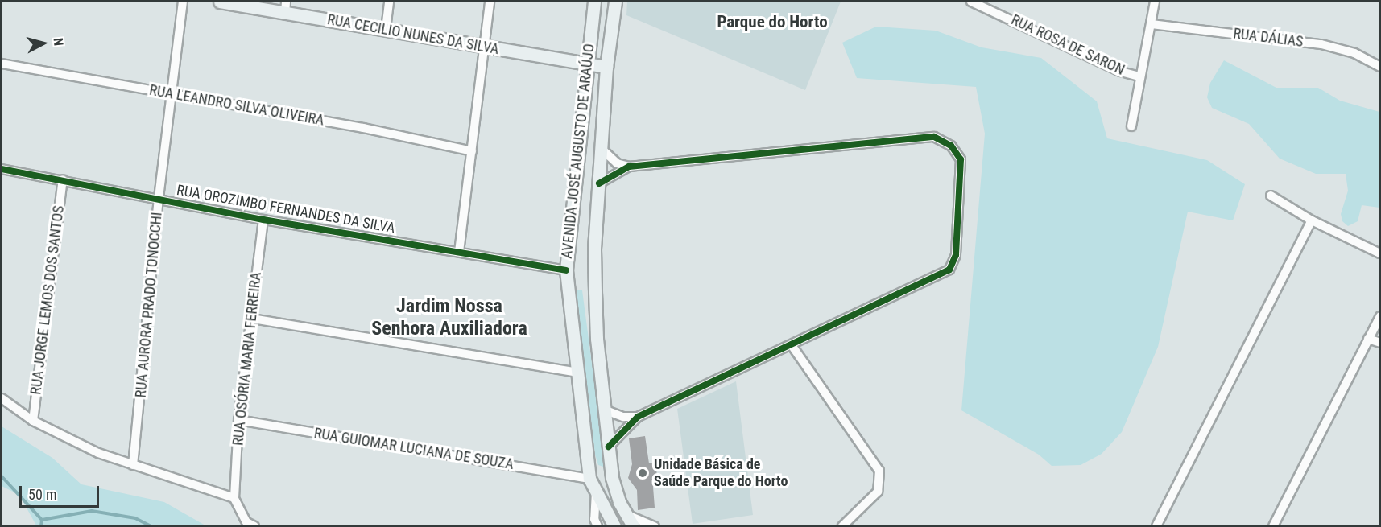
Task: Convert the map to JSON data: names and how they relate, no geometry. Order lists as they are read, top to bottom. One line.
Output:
{"streets":{"street":["RUA CECILIO NUNES DA SILVA","RUA DÁLIAS","RUA ROSA DE SARON","RUA LEANDRO SILVA OLIVEIRA","AVENIDA JOSÉ AUGUSTO DE ARAÚJO","RUA OROZIMBO FERNANDES DA SILVA","RUA JORGE LEMOS DOS SANTOS","RUA AURORA PRADO TONOCCHI","RUA OSÓRIA MARIA FERREIRA","RUA GUIOMAR LUCIANA DE SOUZA"]},"crossings":[["RUA CECILIO NUNES DA SILVA","AVENIDA JOSÉ AUGUSTO DE ARAÚJO"],["RUA LEANDRO SILVA OLIVEIRA","RUA AURORA PRADO TONOCCHI"],["AVENIDA JOSÉ AUGUSTO DE ARAÚJO","RUA OROZIMBO FERNANDES DA SILVA"],["AVENIDA JOSÉ AUGUSTO DE ARAÚJO","RUA GUIOMAR LUCIANA DE SOUZA"],["RUA OROZIMBO FERNANDES DA SILVA","RUA JORGE LEMOS DOS SANTOS"],["RUA OROZIMBO FERNANDES DA SILVA","RUA AURORA PRADO TONOCCHI"],["RUA OROZIMBO FERNANDES DA SILVA","RUA OSÓRIA MARIA FERREIRA"],["RUA OSÓRIA MARIA FERREIRA","RUA GUIOMAR LUCIANA DE SOUZA"]],"districts":["Parque do Horto","Jardim Nossa Senhora Auxiliadora"],"places":["Unidade Básica de Saúde Parque do Horto"],"scale_bar":"50 m","north":"right"}
